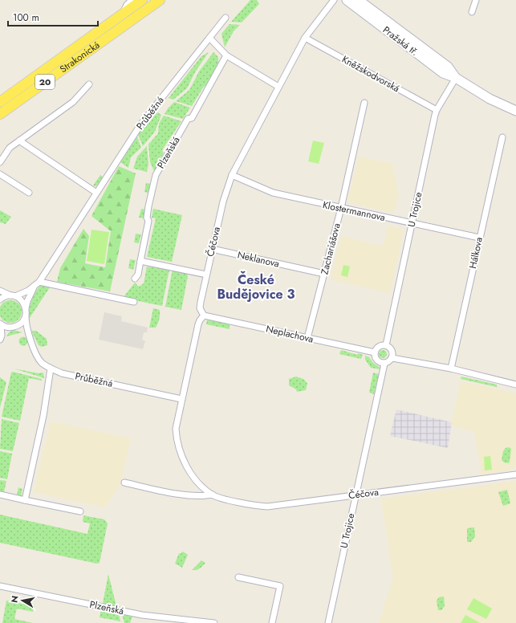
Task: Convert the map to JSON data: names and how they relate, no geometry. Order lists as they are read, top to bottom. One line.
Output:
{"streets":{"main road":["Strakonická","20"],"street":["Pražská tř.","Kněžskodvorská","Průběžná","Plzeňská","U Trojice","Klostermannova","Čéčova","Zachariášova","Hálkova","Neklanova","Neplachova"]},"crossings":[["Pražská tř.","U Trojice"],["Kněžskodvorská","U Trojice"],["Kněžskodvorská","Čéčova"],["Průběžná","Čéčova"],["U Trojice","Klostermannova"],["U Trojice","Čéčova"],["U Trojice","Neplachova"],["Klostermannova","Čéčova"],["Klostermannova","Zachariášova"],["Klostermannova","Hálkova"],["Čéčova","Neklanova"],["Čéčova","Neplachova"],["Zachariášova","Neklanova"],["Zachariášova","Neplachova"]],"districts":["České Budějovice 3"],"scale_bar":"100 m","north":"left"}
